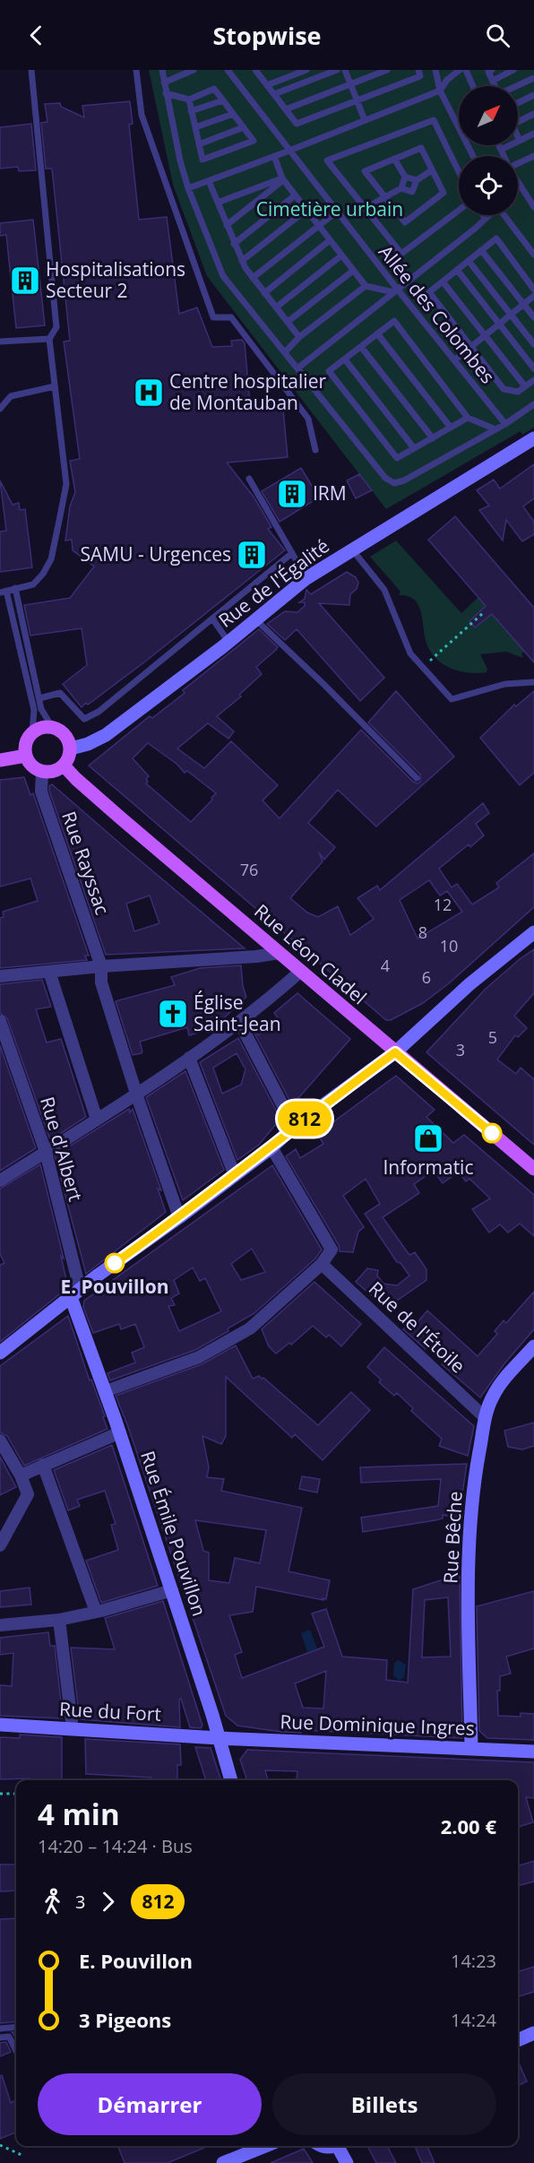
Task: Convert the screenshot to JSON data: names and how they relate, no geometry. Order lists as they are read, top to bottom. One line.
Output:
{"streets":{"main road":["Rue Léon Cladel"],"street":["Rue de l'Égalité","Rue Rayssac","Rue d'Albert","Rue de l'Étoile","Rue Émile Pouvillon","Rue Bêche","Rue du Fort","Rue Dominique Ingres"],"lane":["Allée des Colombes"]},"crossings":[["Rue de l'Égalité","Rue Rayssac"],["Rue de l'Égalité","Rue Léon Cladel"],["Rue Rayssac","Rue Léon Cladel"],["Rue d'Albert","Rue Émile Pouvillon"],["Rue de l'Étoile","Rue Bêche"],["Rue Émile Pouvillon","Rue du Fort"],["Rue Émile Pouvillon","Rue Dominique Ingres"],["Rue Bêche","Rue Dominique Ingres"],["Rue du Fort","Rue Dominique Ingres"]],"parks":["Cimetière urbain"],"places":{"building":["Hospitalisations Secteur 2","IRM","SAMU - Urgences"],"hospital":["Centre hospitalier de Montauban"],"church":["Église Saint-Jean"],"shop":["Informatic"],"other":["E. Pouvillon"]},"lines":["bus line 812"],"house_numbers":["76","12","8","10","4","6","5","3"],"north":"top right","page":{"header":"Stopwise","on_map":"812","heading":["4 min","14:20 – 14:24 · Bus","2.00 €"],"legs":["3","812"],"list":[{"name":"E. Pouvillon","value":"14:23"},{"name":"3 Pigeons","value":"14:24"}],"buttons":["Démarrer","Billets"]}}
